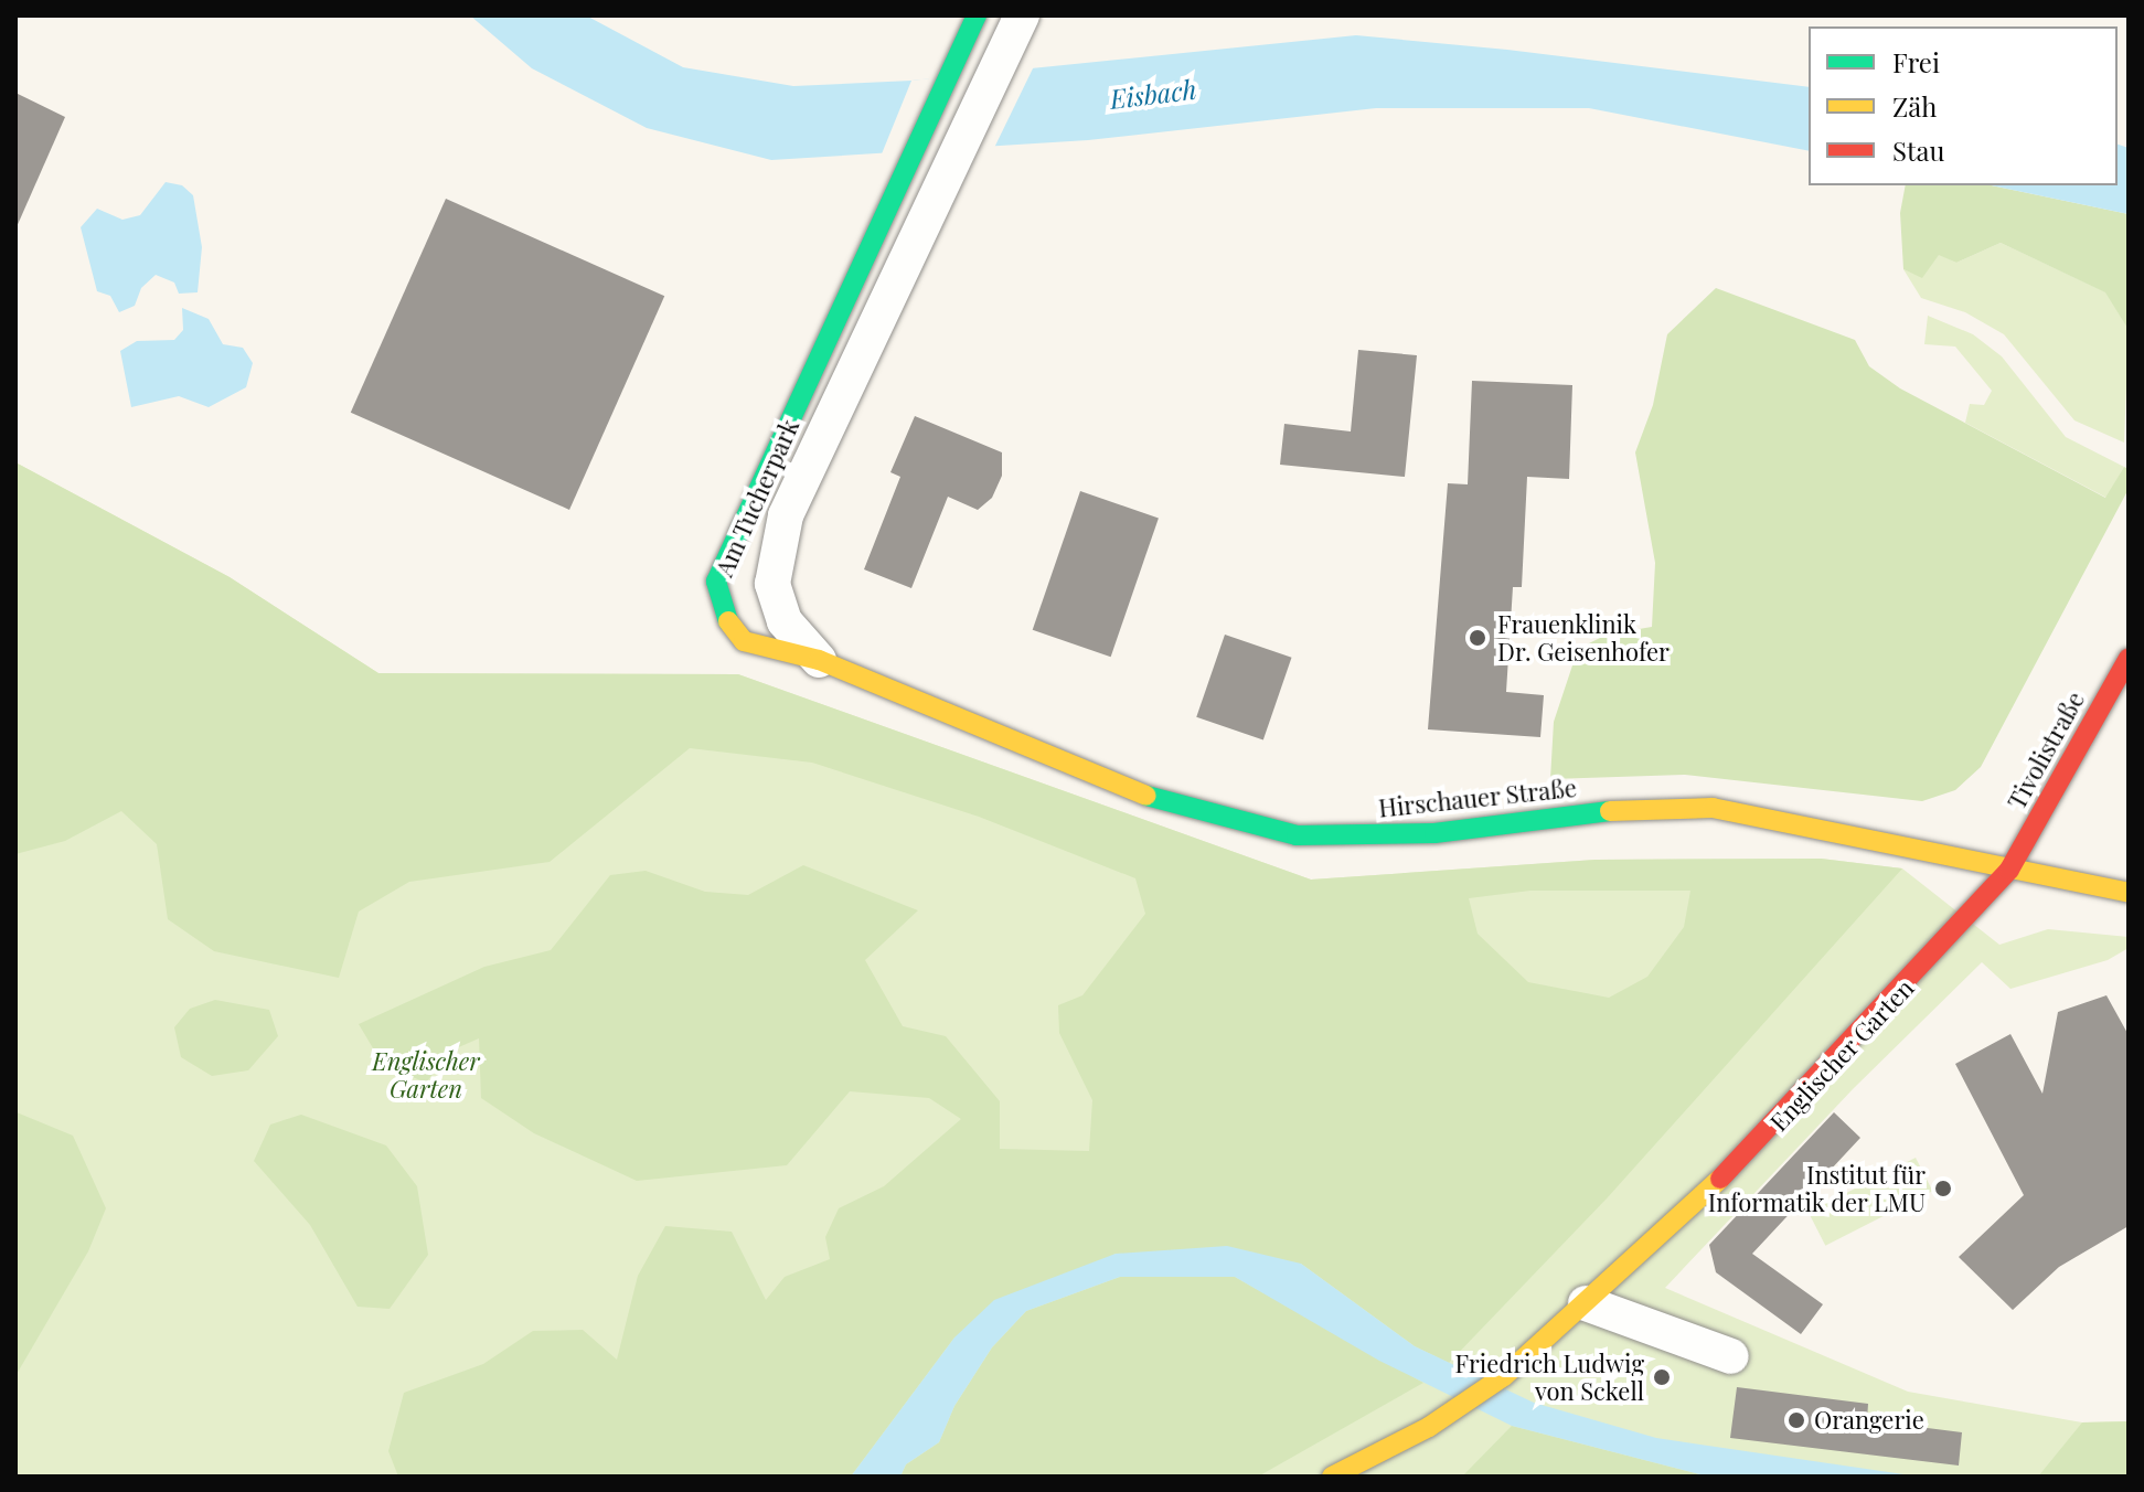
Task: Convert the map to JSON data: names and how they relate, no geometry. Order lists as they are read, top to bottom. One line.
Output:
{"streets":{"street":["Am Tucherpark","Tivolistraße","Hirschauer Straße","Englischer Garten"]},"crossings":[["Am Tucherpark","Hirschauer Straße"],["Tivolistraße","Hirschauer Straße"],["Tivolistraße","Englischer Garten"],["Hirschauer Straße","Englischer Garten"]],"water":["Eisbach"],"parks":["Englischer Garten"],"places":["Frauenklinik Dr. Geisenhofer","Institut für Informatik der LMU","Friedrich Ludwig von Sckell","Orangerie"],"legend":["Frei","Zäh","Stau"]}
